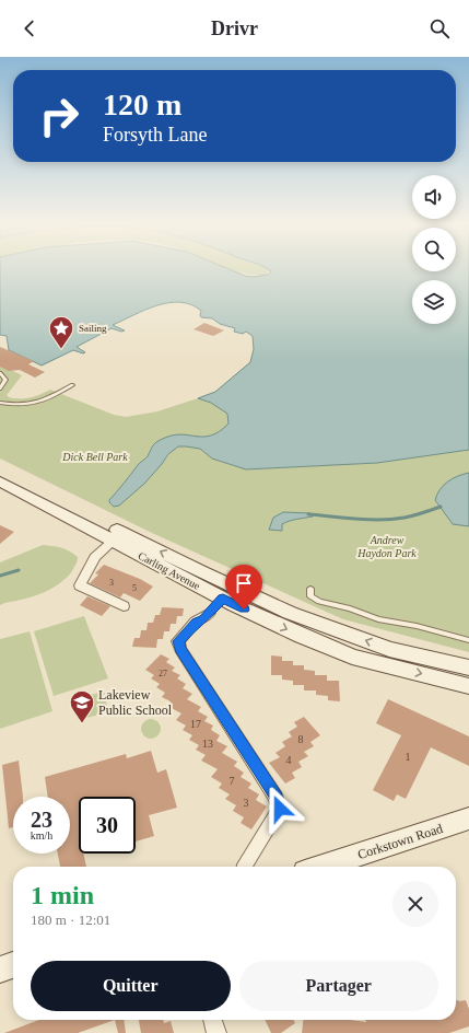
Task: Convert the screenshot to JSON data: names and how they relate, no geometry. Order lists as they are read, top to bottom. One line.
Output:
{"streets":{"main road":["Carling Avenue","Corkstown Road"]},"parks":["Dick Bell Park","Andrew Haydon Park"],"places":{"place":["Sailing"],"school or university":["Lakeview Public School"]},"house_numbers":["3","5","27","17","8","13","1","4","7","3"],"page":{"header":"Drivr","turn":["120 m","Forsyth Lane"],"speed":"23 km/h","limit":"30","heading":["1 min","180 m · 12:01"],"buttons":["Quitter","Partager"]}}
